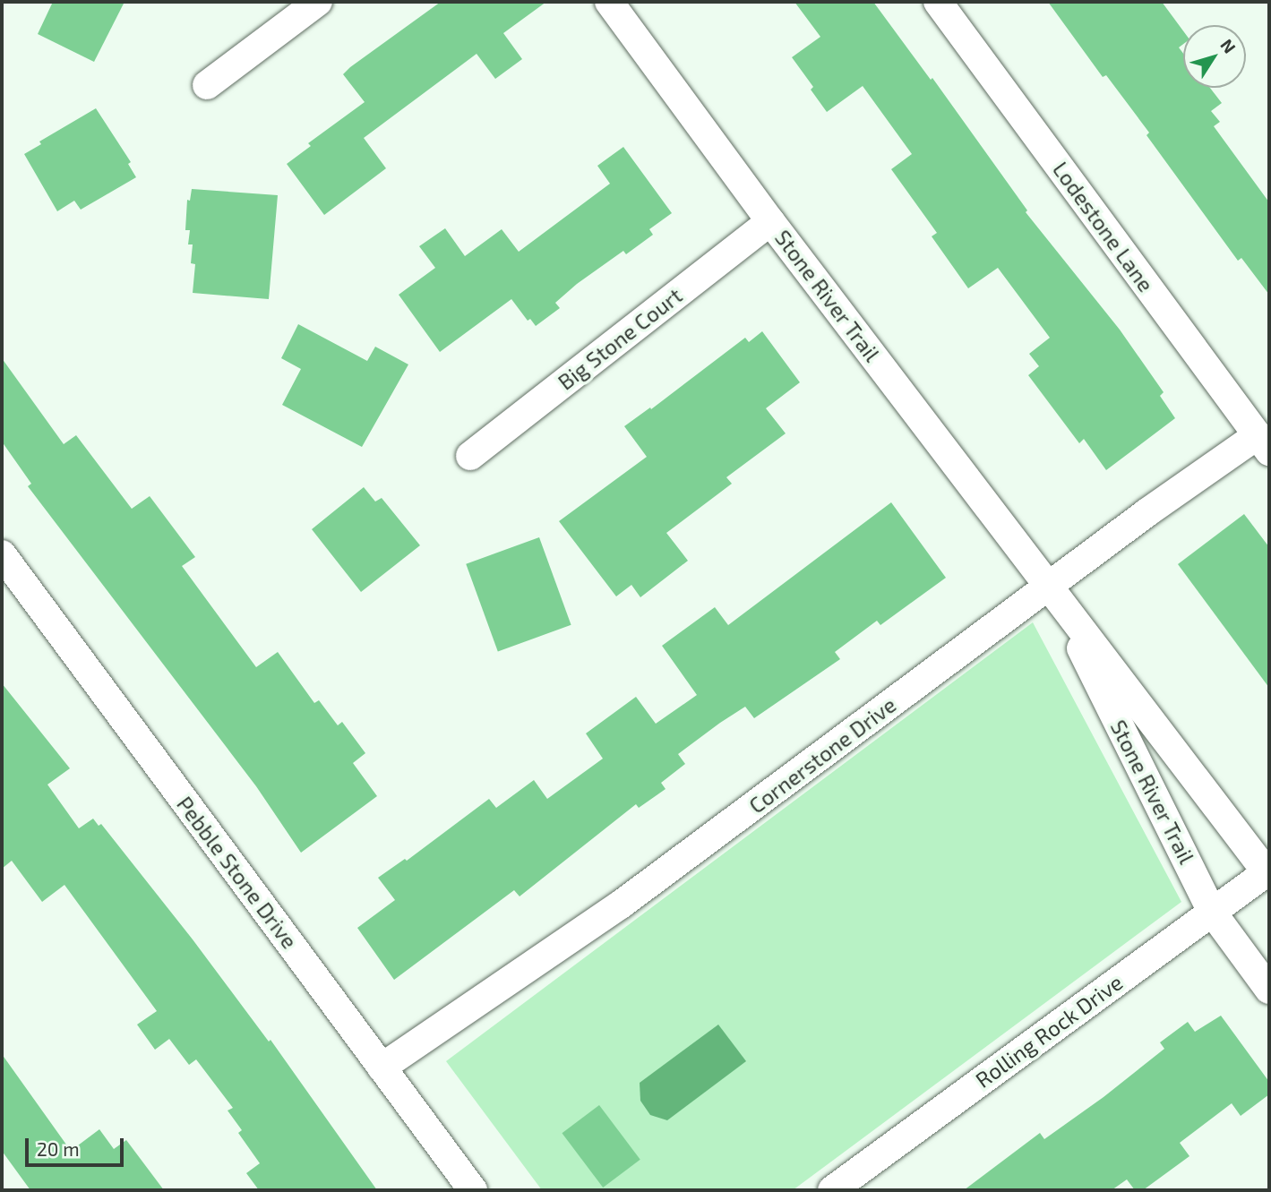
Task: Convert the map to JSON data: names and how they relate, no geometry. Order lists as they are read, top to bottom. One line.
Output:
{"streets":{"street":["Lodestone Lane","Stone River Trail","Big Stone Court","Cornerstone Drive","Pebble Stone Drive","Rolling Rock Drive"]},"crossings":[["Lodestone Lane","Cornerstone Drive"],["Stone River Trail","Big Stone Court"],["Stone River Trail","Cornerstone Drive"],["Stone River Trail","Rolling Rock Drive"],["Cornerstone Drive","Pebble Stone Drive"]],"scale_bar":"20 m","north":"top right"}
